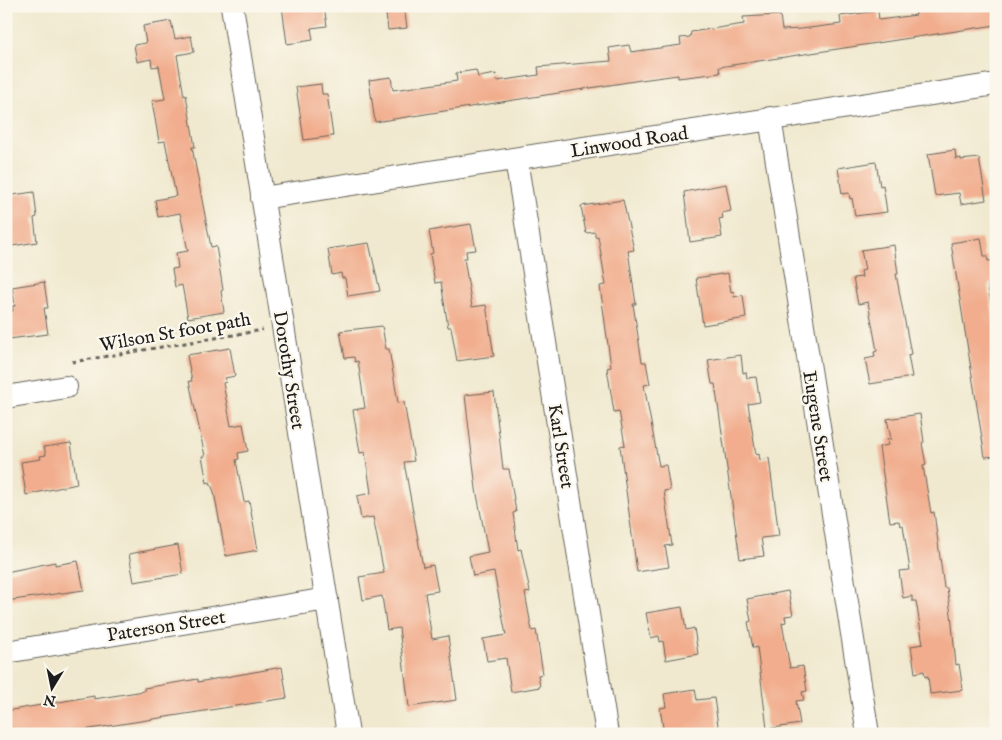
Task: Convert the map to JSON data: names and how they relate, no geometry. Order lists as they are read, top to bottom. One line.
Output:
{"streets":{"street":["Linwood Road","Dorothy Street","Eugene Street","Karl Street","Paterson Street"],"path":["Wilson St foot path"]},"crossings":[["Linwood Road","Dorothy Street"],["Linwood Road","Eugene Street"],["Linwood Road","Karl Street"],["Wilson St foot path","Dorothy Street"],["Dorothy Street","Paterson Street"]],"north":"bottom"}
